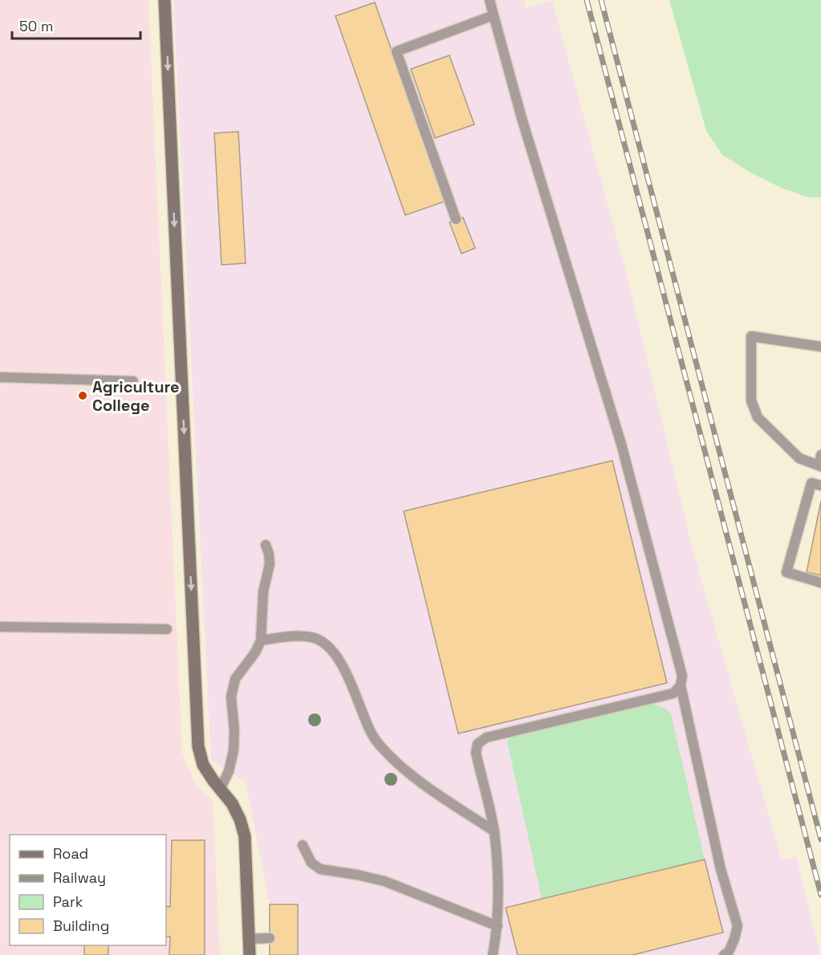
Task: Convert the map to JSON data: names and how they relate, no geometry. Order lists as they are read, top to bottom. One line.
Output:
{"places":["Agriculture College"],"legend":["Road","Railway","Park","Building"],"scale_bar":"50 m"}
